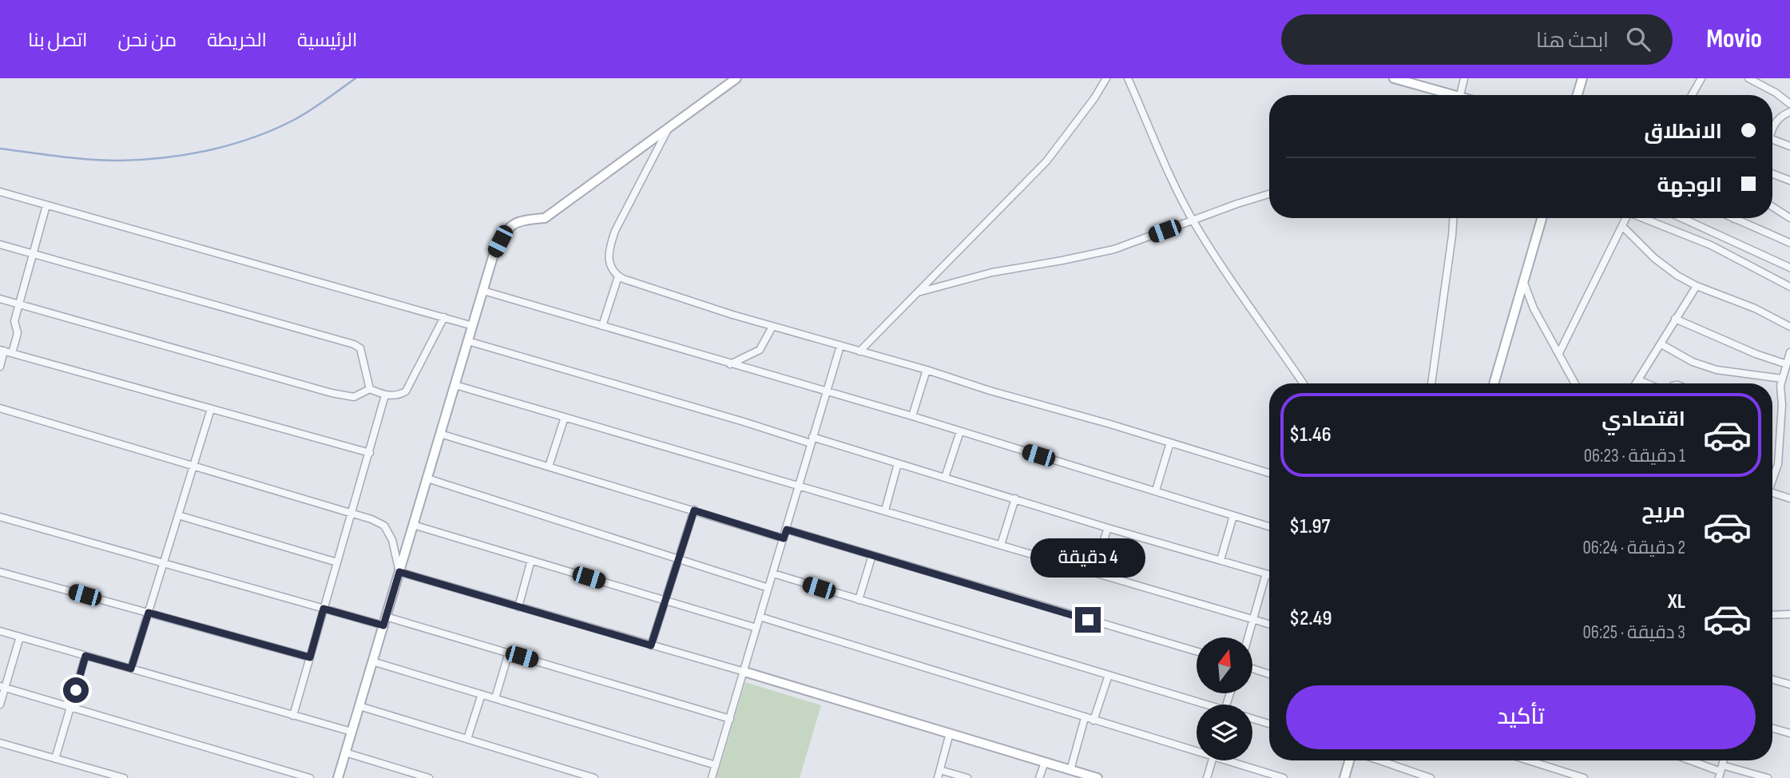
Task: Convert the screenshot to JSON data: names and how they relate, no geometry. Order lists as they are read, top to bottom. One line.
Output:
{"north":"top","page":{"header":"Movio","search":"ابحث هنا","nav":["الرئيسية","الخريطة","من نحن","اتصل بنا"],"banner":["الانطلاق","الوجهة"],"list":[{"name":"اقتصادي","note":"1 دقيقة · 06:23","value":"$1.46"},{"name":"مريح","note":"2 دقيقة · 06:24","value":"$1.97"},{"name":"XL","note":"3 دقيقة · 06:25","value":"$2.49"}],"bubble":"4 دقيقة","buttons":"تأكيد"}}
